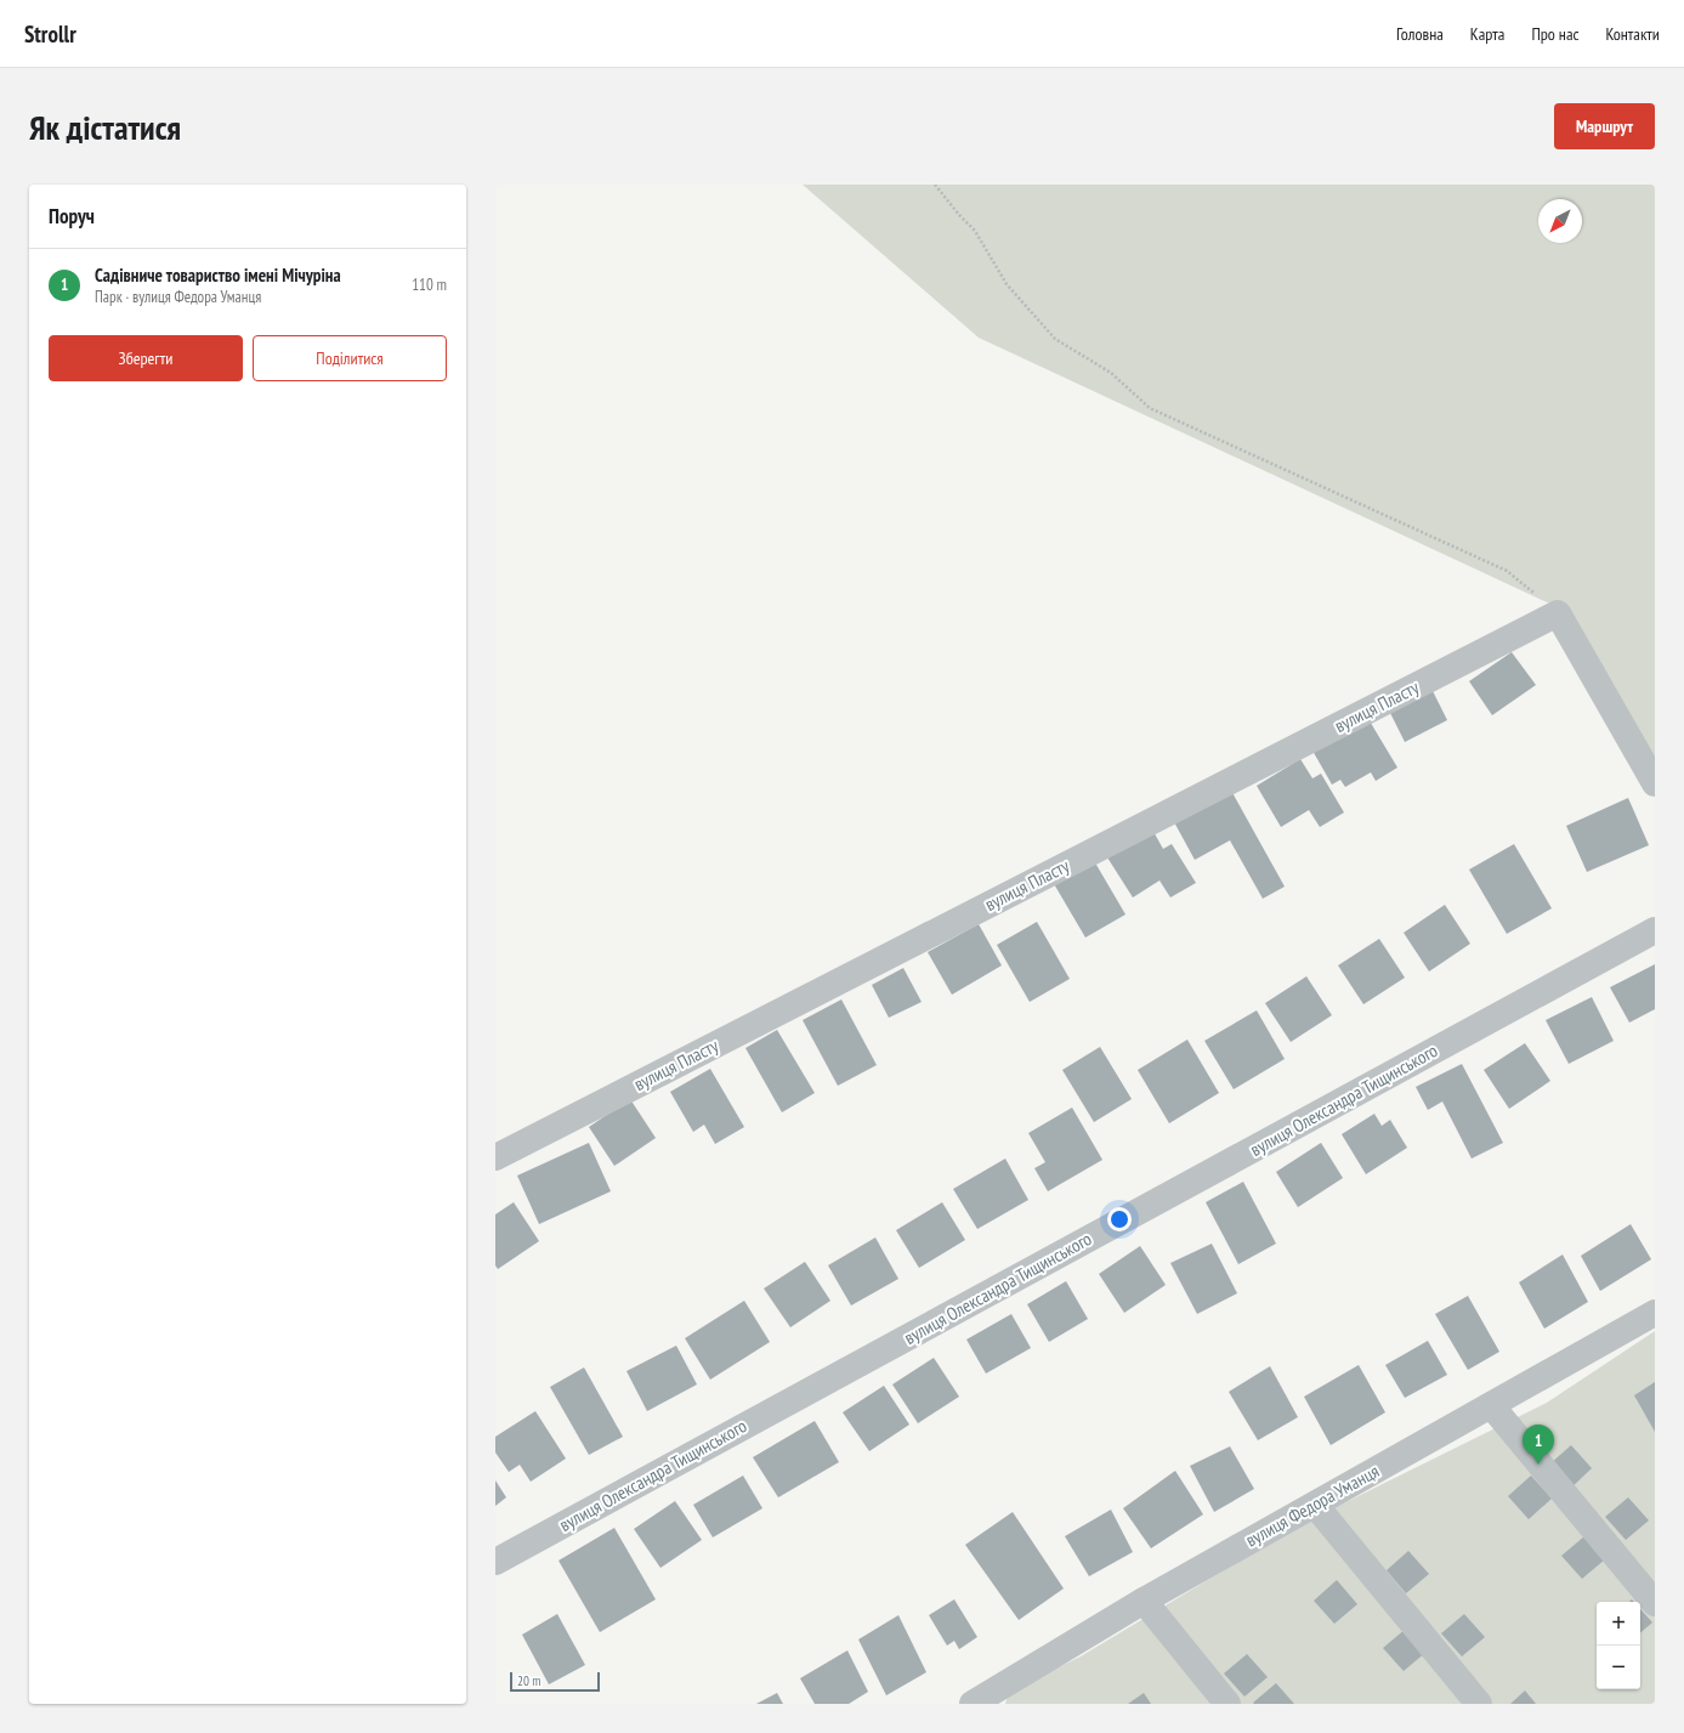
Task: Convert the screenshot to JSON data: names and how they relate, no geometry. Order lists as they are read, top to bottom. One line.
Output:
{"streets":{"street":["вулиця Пласту","вулиця Олександра Тищинського","вулиця Федора Уманця"]},"scale_bar":"20 m","north":"bottom left","page":{"header":"Strollr","nav":["Головна","Карта","Про нас","Контакти"],"buttons":["Маршрут",["Зберегти","Поділитися"]],"title":"Як дістатися","heading":"Поруч","list":[{"mark":"1","name":"Садівниче товариство імені Мічуріна","note":"Парк · вулиця Федора Уманця","value":"110 m"}],"pins":"1","map_buttons":["+","−"],"scale":"20 m"}}
